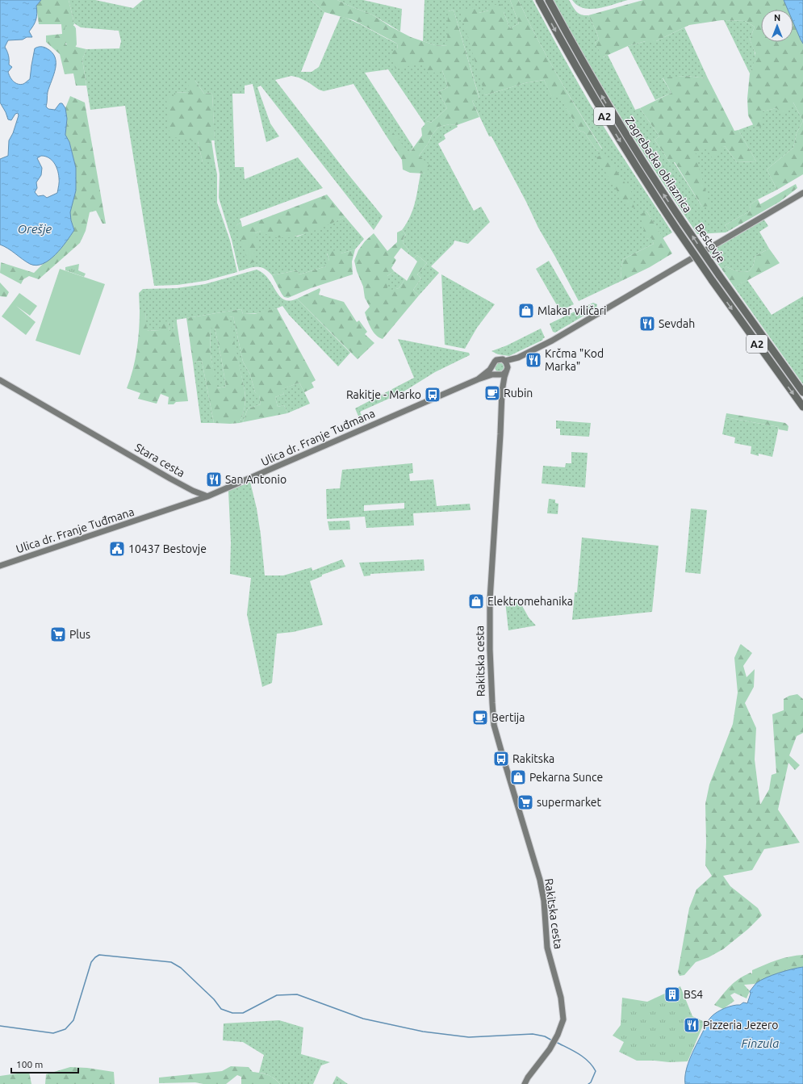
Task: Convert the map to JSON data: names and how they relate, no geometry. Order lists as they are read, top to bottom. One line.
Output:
{"streets":{"highway":["A2","Zagrebačka obilaznica","Bestovje"],"main road":["Ulica dr. Franje Tuđmana","Stara cesta","Rakitska cesta"]},"crossings":[["Zagrebačka obilaznica","Bestovje"],["Ulica dr. Franje Tuđmana","Stara cesta"],["Ulica dr. Franje Tuđmana","Rakitska cesta"]],"water":["Orešje","Finzula"],"places":{"shop":["Mlakar viličari","Elektromehanika","Pekarna Sunce"],"restaurant":["Sevdah","Krčma \"Kod Marka\"","San Antonio","Pizzeria Jezero"],"cafe":["Rubin","Bertija"],"bus stop":["Rakitje - Marko","Rakitska"],"public building":["10437 Bestovje"],"supermarket":["Plus","supermarket"],"building":["BS4"]},"scale_bar":"100 m","north":"top"}
